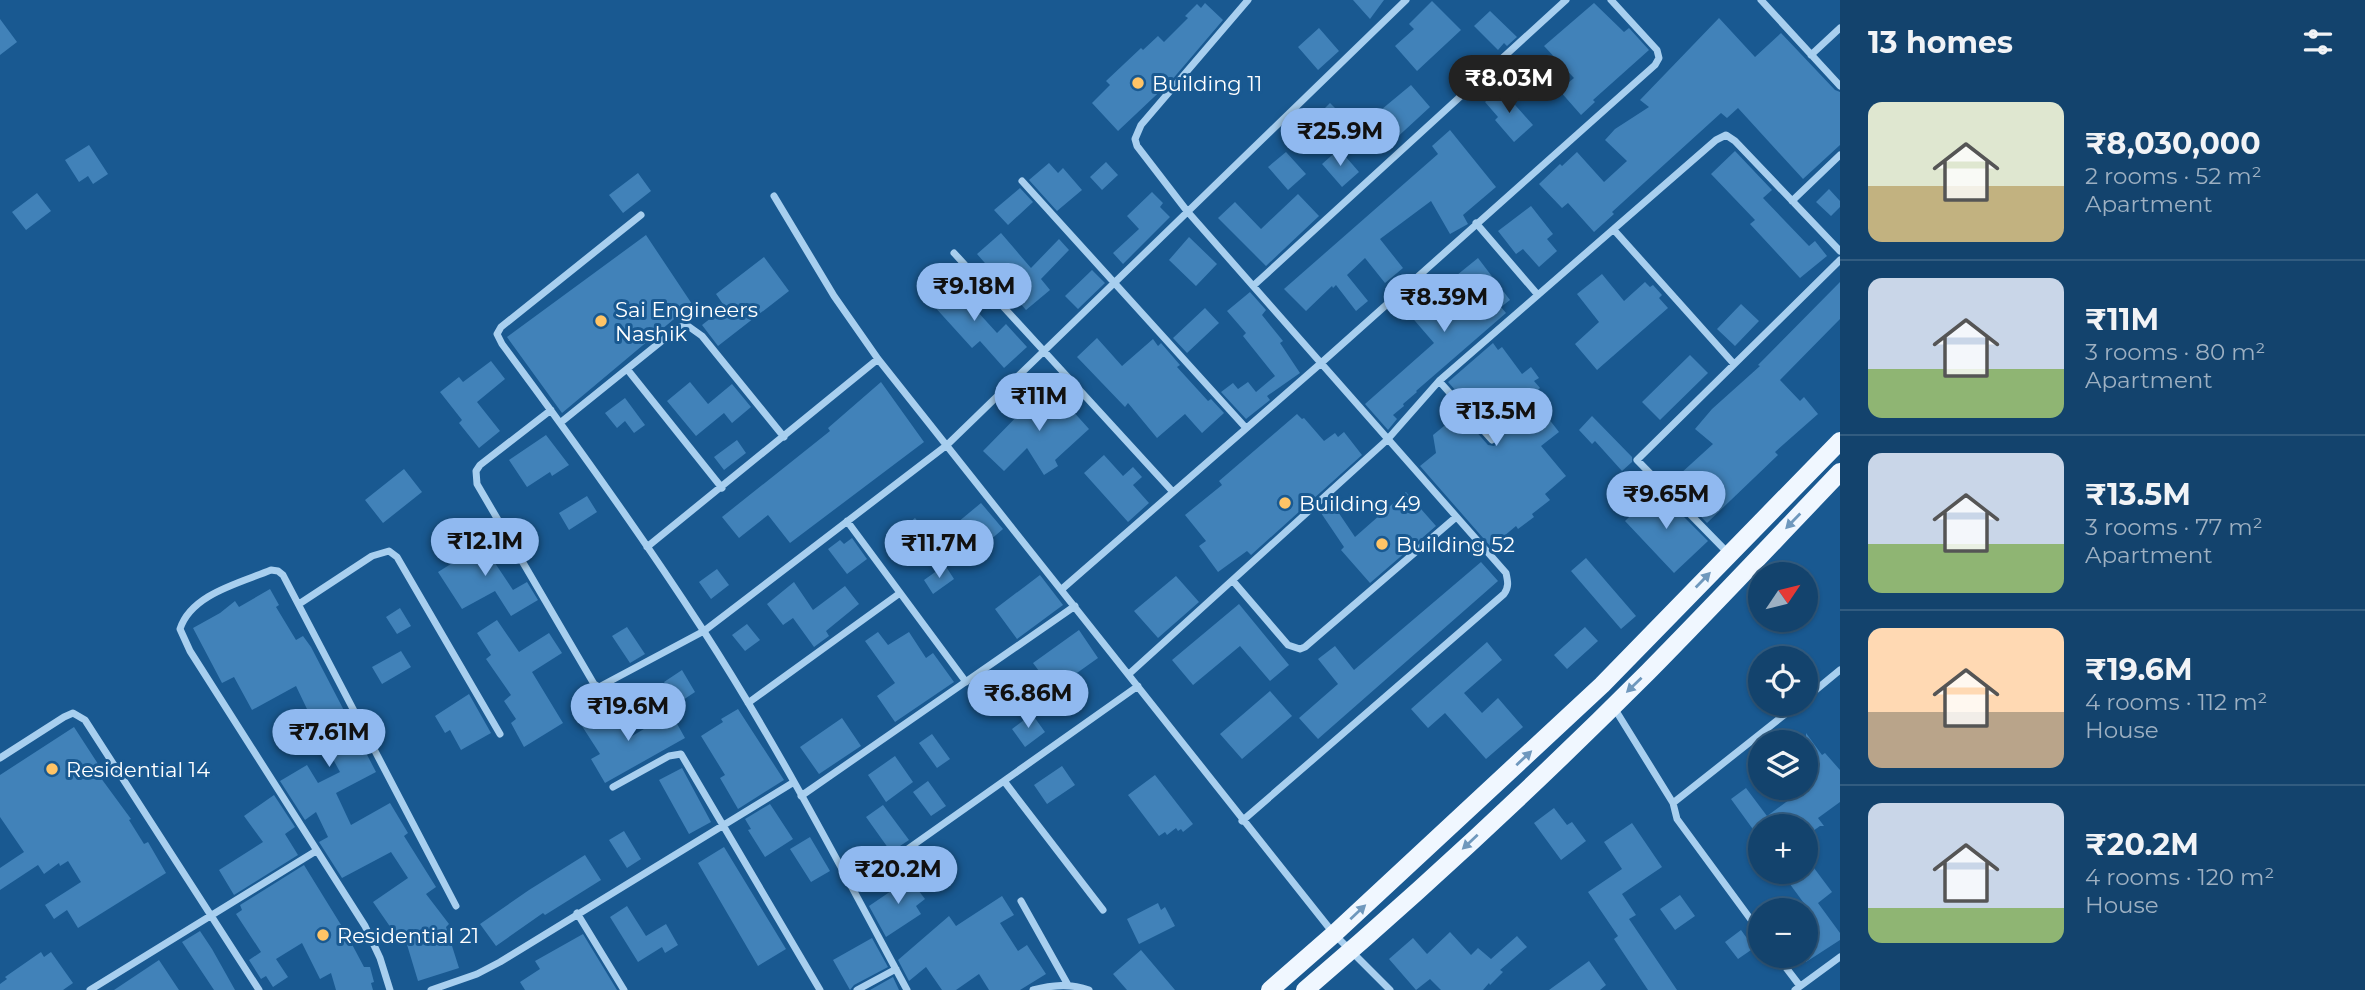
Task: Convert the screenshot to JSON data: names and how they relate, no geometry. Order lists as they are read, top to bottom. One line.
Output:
{"places":["Building 11","Sai Engineers Nashik","Building 49","Building 52","Residential 14","Residential 21"],"north":"top right","page":{"heading":"13 homes","price":["₹8.03M","₹25.9M","₹9.18M","₹8.39M","₹11M","₹13.5M","₹9.65M","₹12.1M","₹11.7M","₹6.86M","₹19.6M","₹7.61M","₹20.2M"],"list":[{"name":"₹8,030,000","note":"2 rooms · 52 m² · Apartment"},{"name":"₹11M","note":"3 rooms · 80 m² · Apartment"},{"name":"₹13.5M","note":"3 rooms · 77 m² · Apartment"},{"name":"₹19.6M","note":"4 rooms · 112 m² · House"},{"name":"₹20.2M","note":"4 rooms · 120 m² · House"}],"map_buttons":["+","−"]}}
